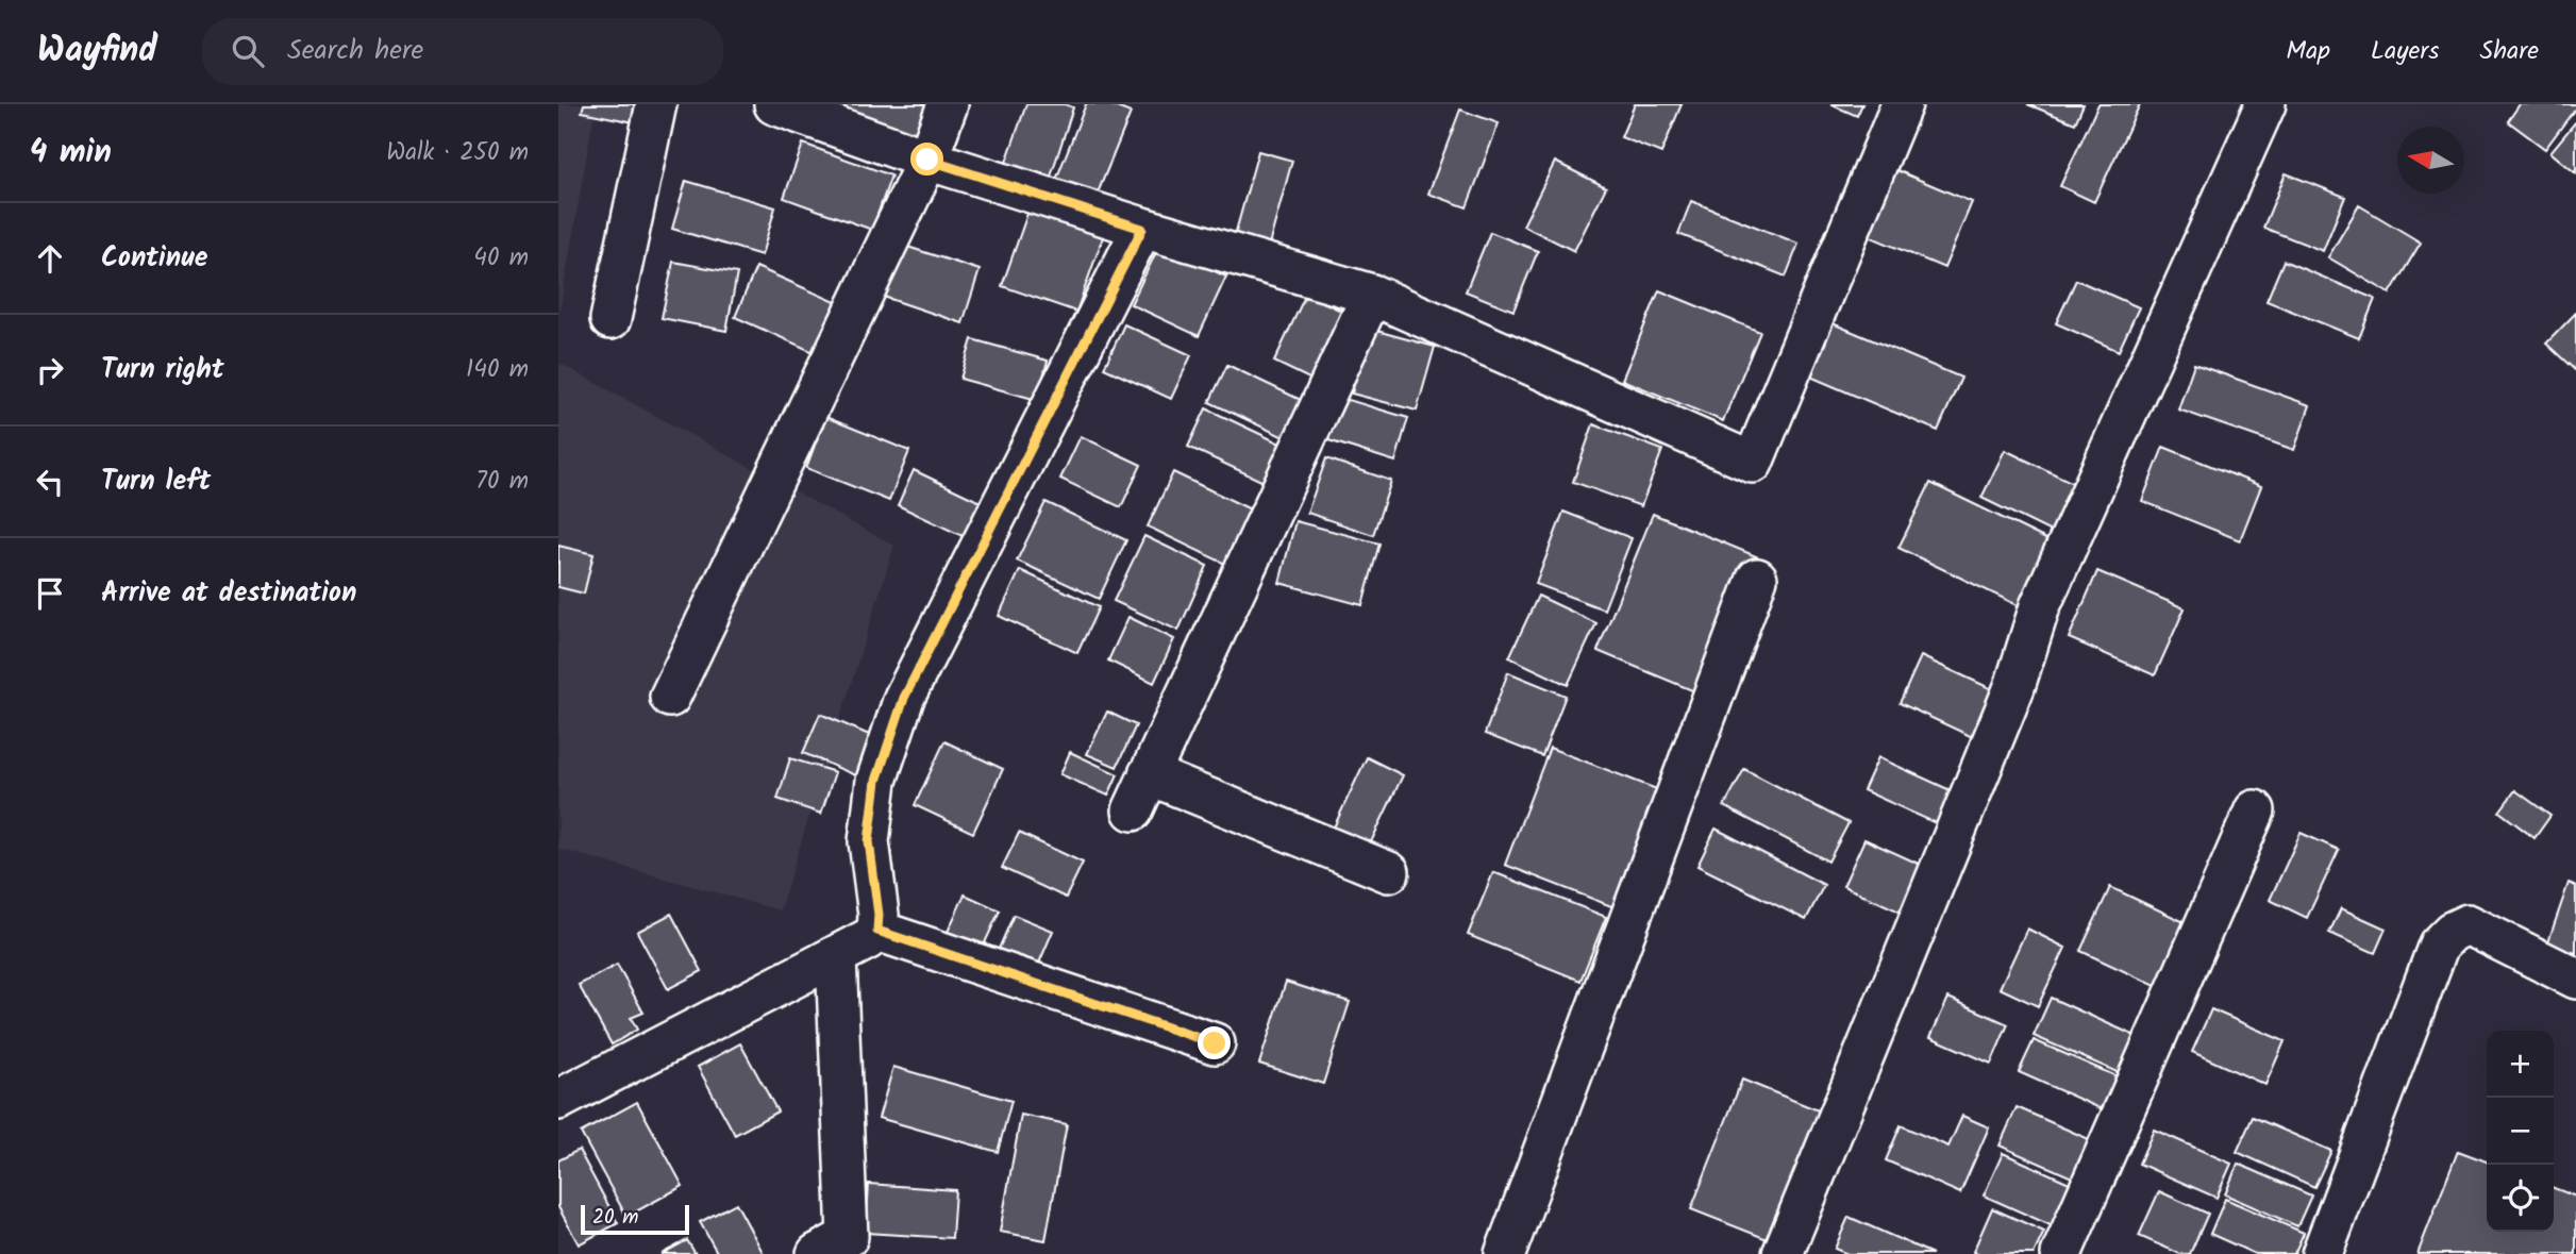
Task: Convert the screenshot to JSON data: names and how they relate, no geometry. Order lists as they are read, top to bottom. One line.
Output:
{"scale_bar":"20 m","north":"left","page":{"header":"Wayfind","search":"Search here","nav":["Map","Layers","Share"],"heading":["4 min","Walk · 250 m"],"list":[["Continue","40 m"],["Turn right","140 m"],["Turn left","70 m"],"Arrive at destination"],"map_buttons":["+","−"],"scale":"20 m"}}
